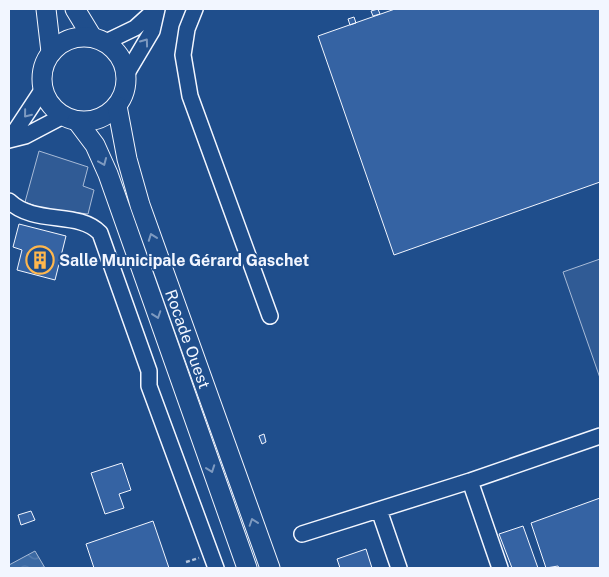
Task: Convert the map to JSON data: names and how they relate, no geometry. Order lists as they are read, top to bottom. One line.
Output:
{"streets":{"main road":["Rocade Ouest"]},"places":{"building":["Salle Municipale Gérard Gaschet"]}}
